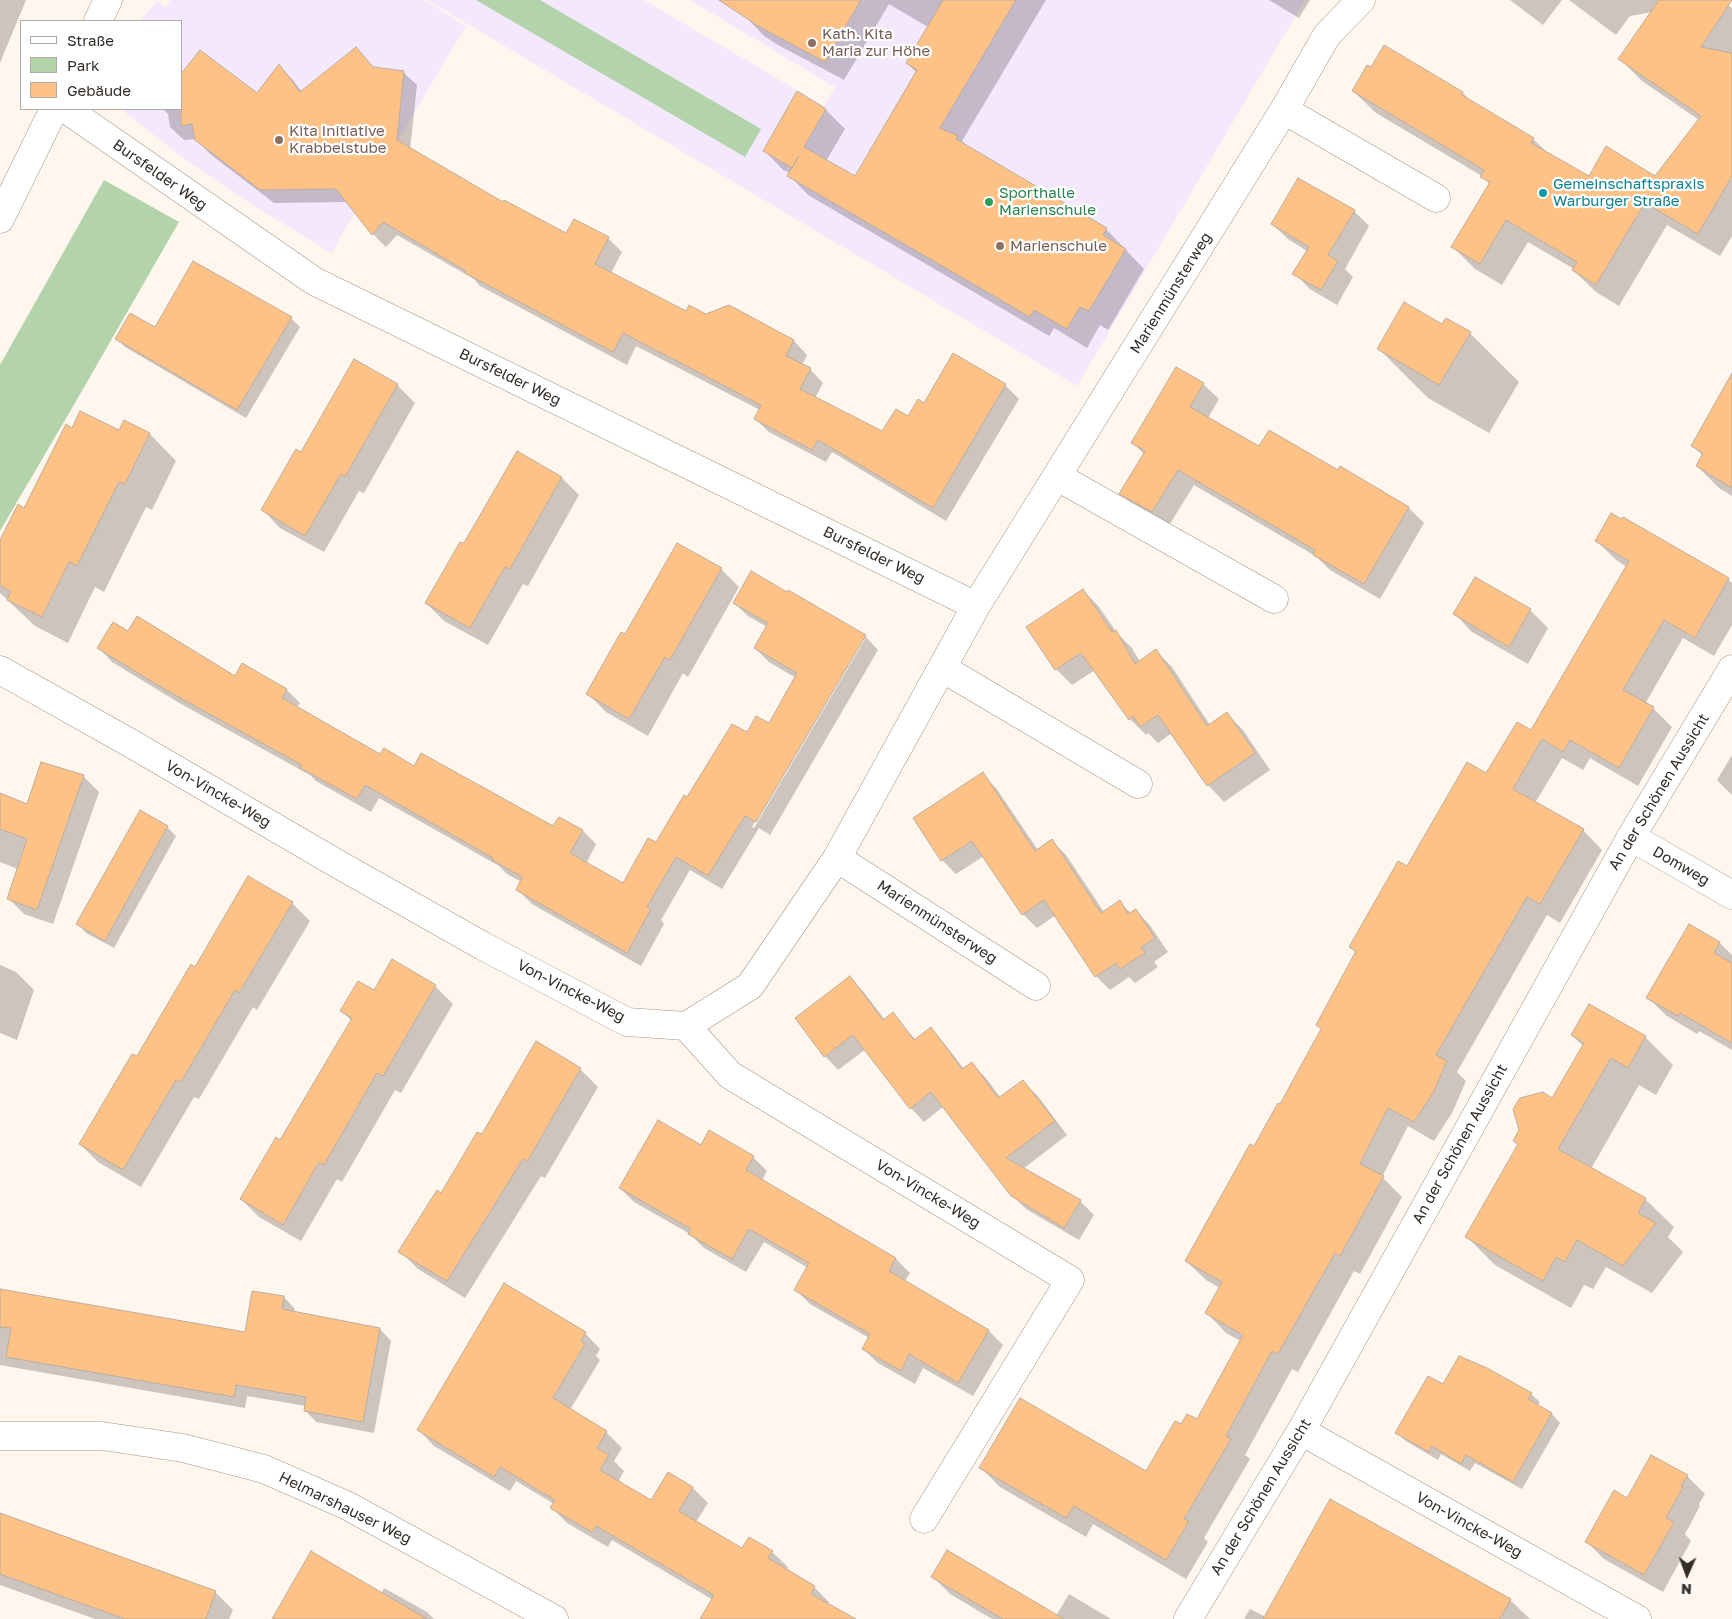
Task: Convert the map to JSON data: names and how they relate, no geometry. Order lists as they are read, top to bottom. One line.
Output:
{"streets":{"street":["Bursfelder Weg","Marienmünsterweg","An der Schönen Aussicht","Von-Vincke-Weg","Domweg","Helmarshauser Weg"]},"crossings":[["Bursfelder Weg","Marienmünsterweg"],["Marienmünsterweg","Von-Vincke-Weg"],["An der Schönen Aussicht","Von-Vincke-Weg"],["An der Schönen Aussicht","Domweg"]],"places":["Kath. Kita Maria zur Höhe","Kita Initiative Krabbelstube","Gemeinschaftspraxis Warburger Straße","Sporthalle Marienschule","Marienschule"],"legend":["Straße","Park","Gebäude"],"north":"bottom"}
